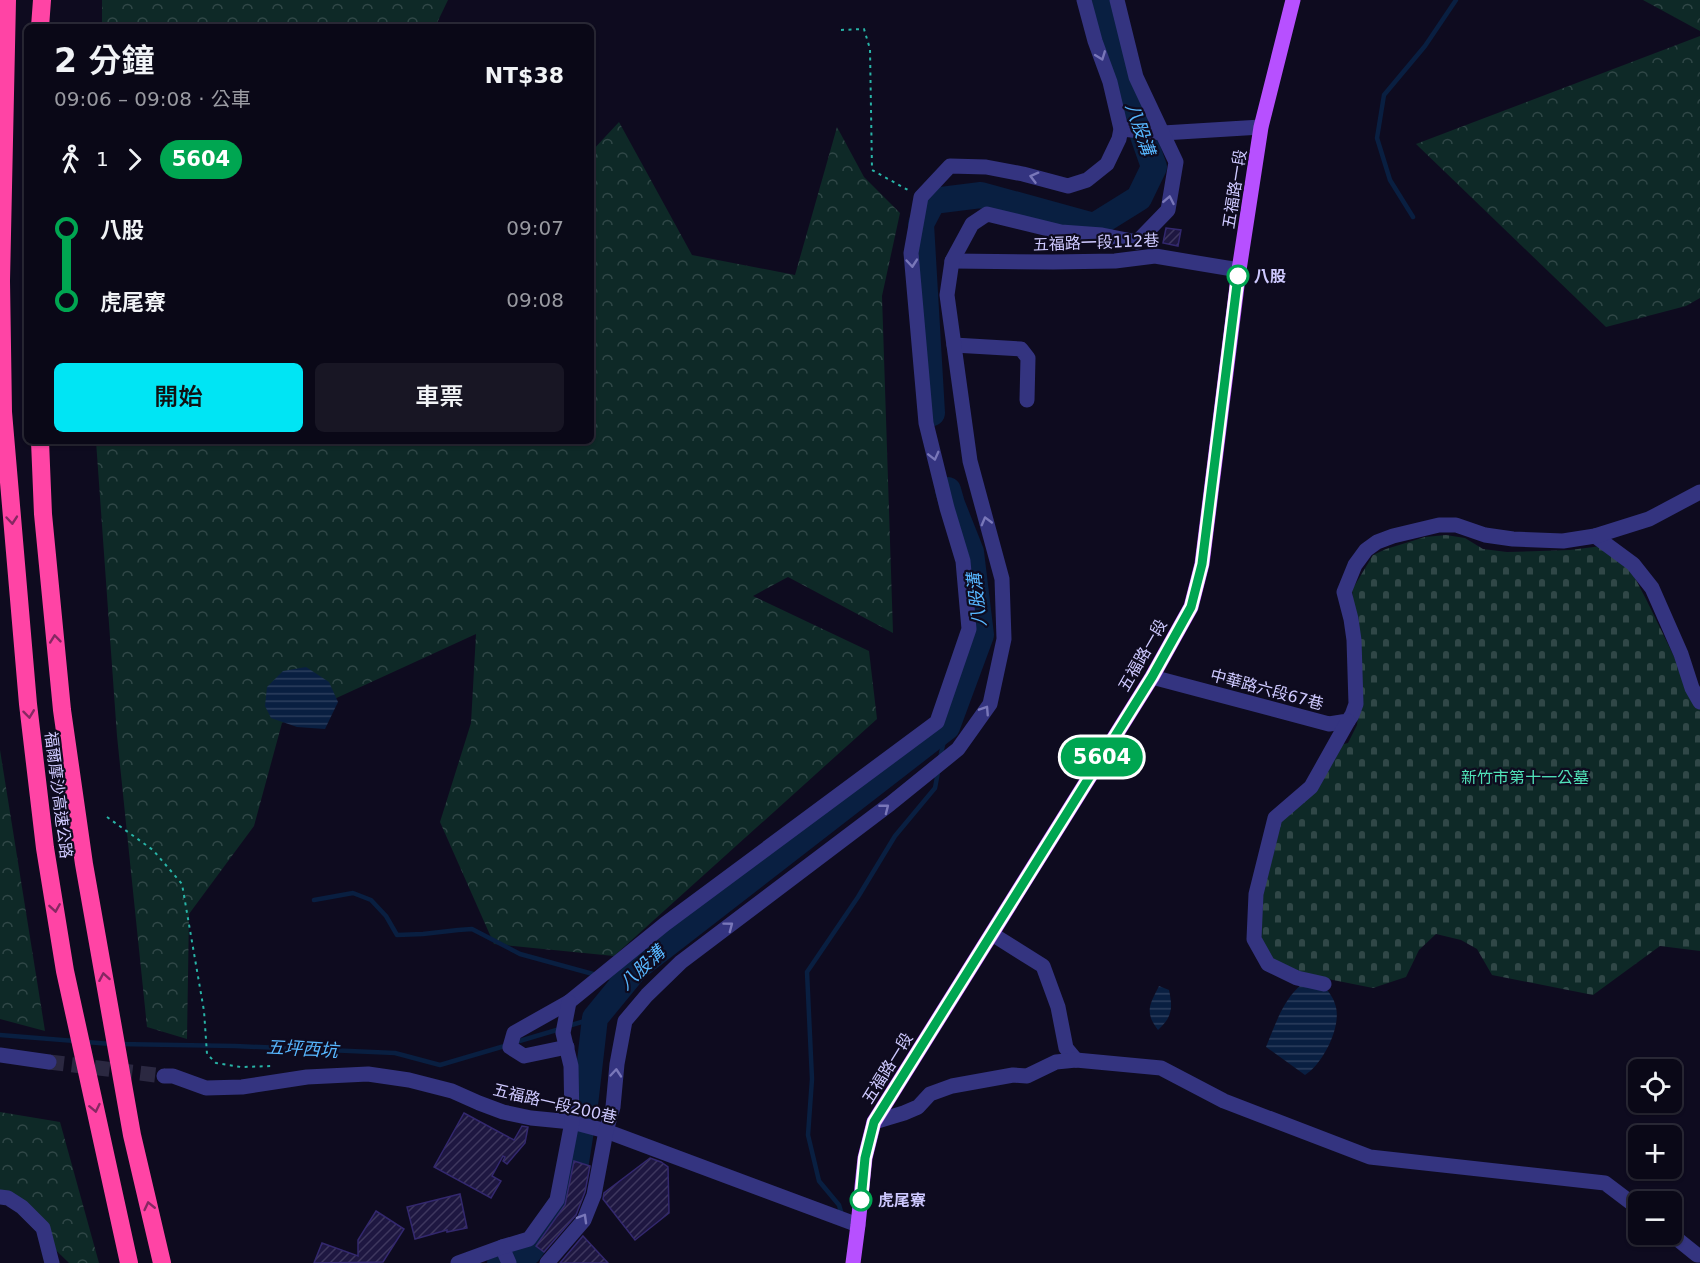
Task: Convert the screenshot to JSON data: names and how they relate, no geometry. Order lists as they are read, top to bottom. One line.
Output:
{"streets":{"highway":["福爾摩沙高速公路"],"main road":["五福路一段"],"lane":["五福路一段112巷","中華路六段67巷","五福路一段200巷"]},"crossings":[["五福路一段","五福路一段112巷"],["五福路一段","中華路六段67巷"],["五福路一段","五福路一段200巷"]],"water":["八股溝","五坪西坑"],"parks":["新竹市第十一公墓"],"places":["八股","虎尾寮"],"lines":["bus line 5604"],"page":{"on_map":"5604","heading":["2 分鐘","09:06 – 09:08 · 公車","NT$38"],"legs":["1","5604"],"list":[{"name":"八股","value":"09:07"},{"name":"虎尾寮","value":"09:08"}],"buttons":["開始","車票"],"map_buttons":["+","−"]}}
